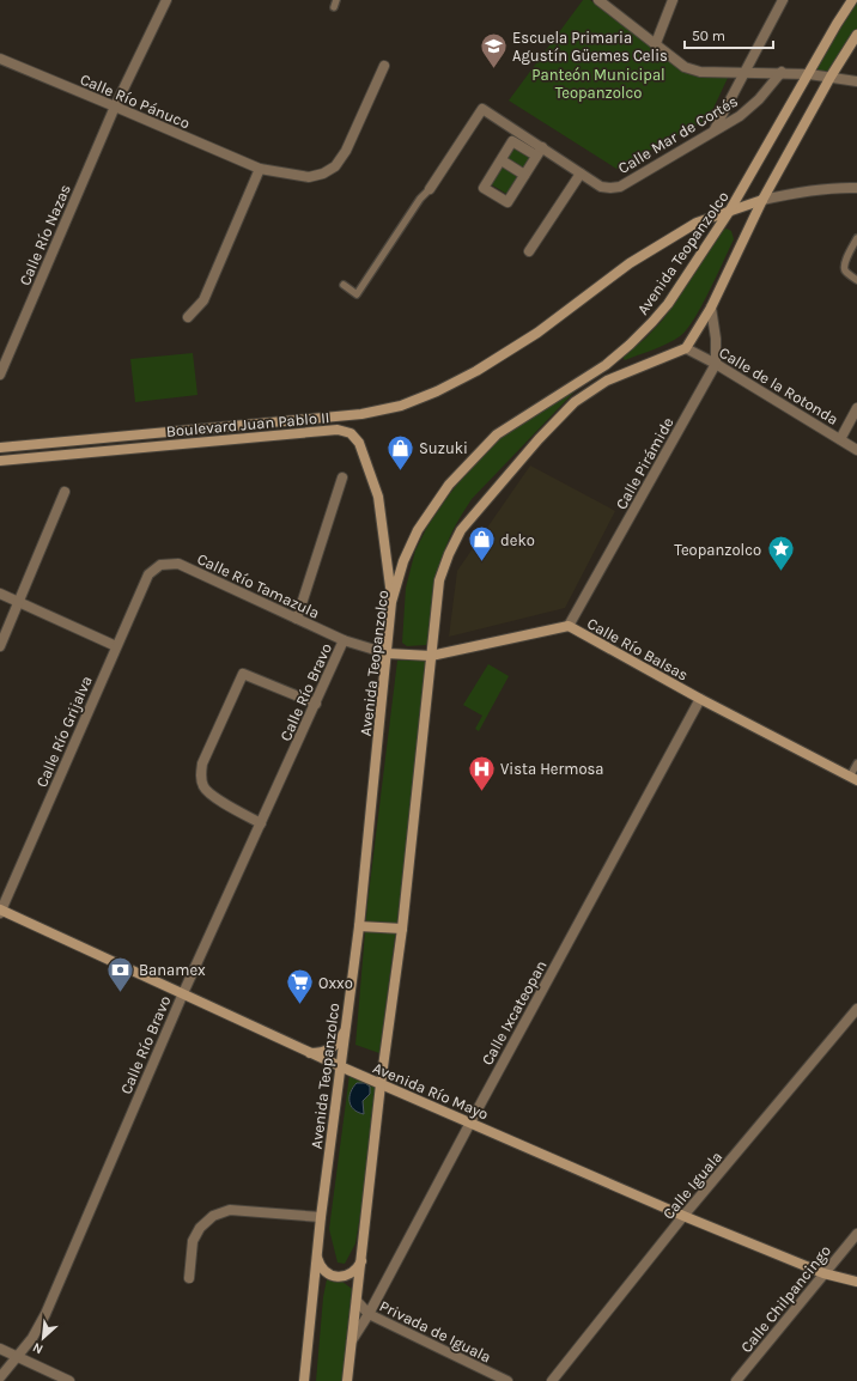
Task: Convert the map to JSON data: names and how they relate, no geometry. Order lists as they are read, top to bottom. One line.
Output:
{"streets":{"main road":["Avenida Teopanzolco","Boulevard Juan Pablo II","Calle Río Balsas","Avenida Río Mayo"],"street":["Calle Río Pánuco","Calle Mar de Cortés","Calle Río Nazas","Calle de la Rotonda","Calle Pirámide","Calle Río Tamazula","Calle Río Bravo","Calle Río Grijalva","Calle Ixcateopan","Calle Iguala","Calle Chilpancingo","Privada de Iguala"]},"crossings":[["Calle Río Pánuco","Calle Río Nazas"],["Avenida Teopanzolco","Boulevard Juan Pablo II"],["Avenida Teopanzolco","Calle Río Tamazula"],["Avenida Teopanzolco","Calle Río Balsas"],["Avenida Teopanzolco","Avenida Río Mayo"],["Calle de la Rotonda","Calle Pirámide"],["Calle Pirámide","Calle Río Balsas"],["Calle Río Tamazula","Calle Río Balsas"],["Calle Río Tamazula","Calle Río Bravo"],["Calle Río Tamazula","Calle Río Grijalva"],["Calle Río Balsas","Calle Ixcateopan"],["Calle Río Bravo","Avenida Río Mayo"],["Calle Río Grijalva","Avenida Río Mayo"],["Calle Ixcateopan","Avenida Río Mayo"],["Calle Ixcateopan","Privada de Iguala"],["Avenida Río Mayo","Calle Iguala"],["Avenida Río Mayo","Calle Chilpancingo"]],"parks":["Panteón Municipal Teopanzolco"],"places":{"school or university":["Escuela Primaria Agustín Güemes Celis"],"shop":["Suzuki","deko"],"place":["Teopanzolco"],"hospital":["Vista Hermosa"],"bank":["Banamex"],"supermarket":["Oxxo"]},"scale_bar":"50 m","north":"bottom left"}
